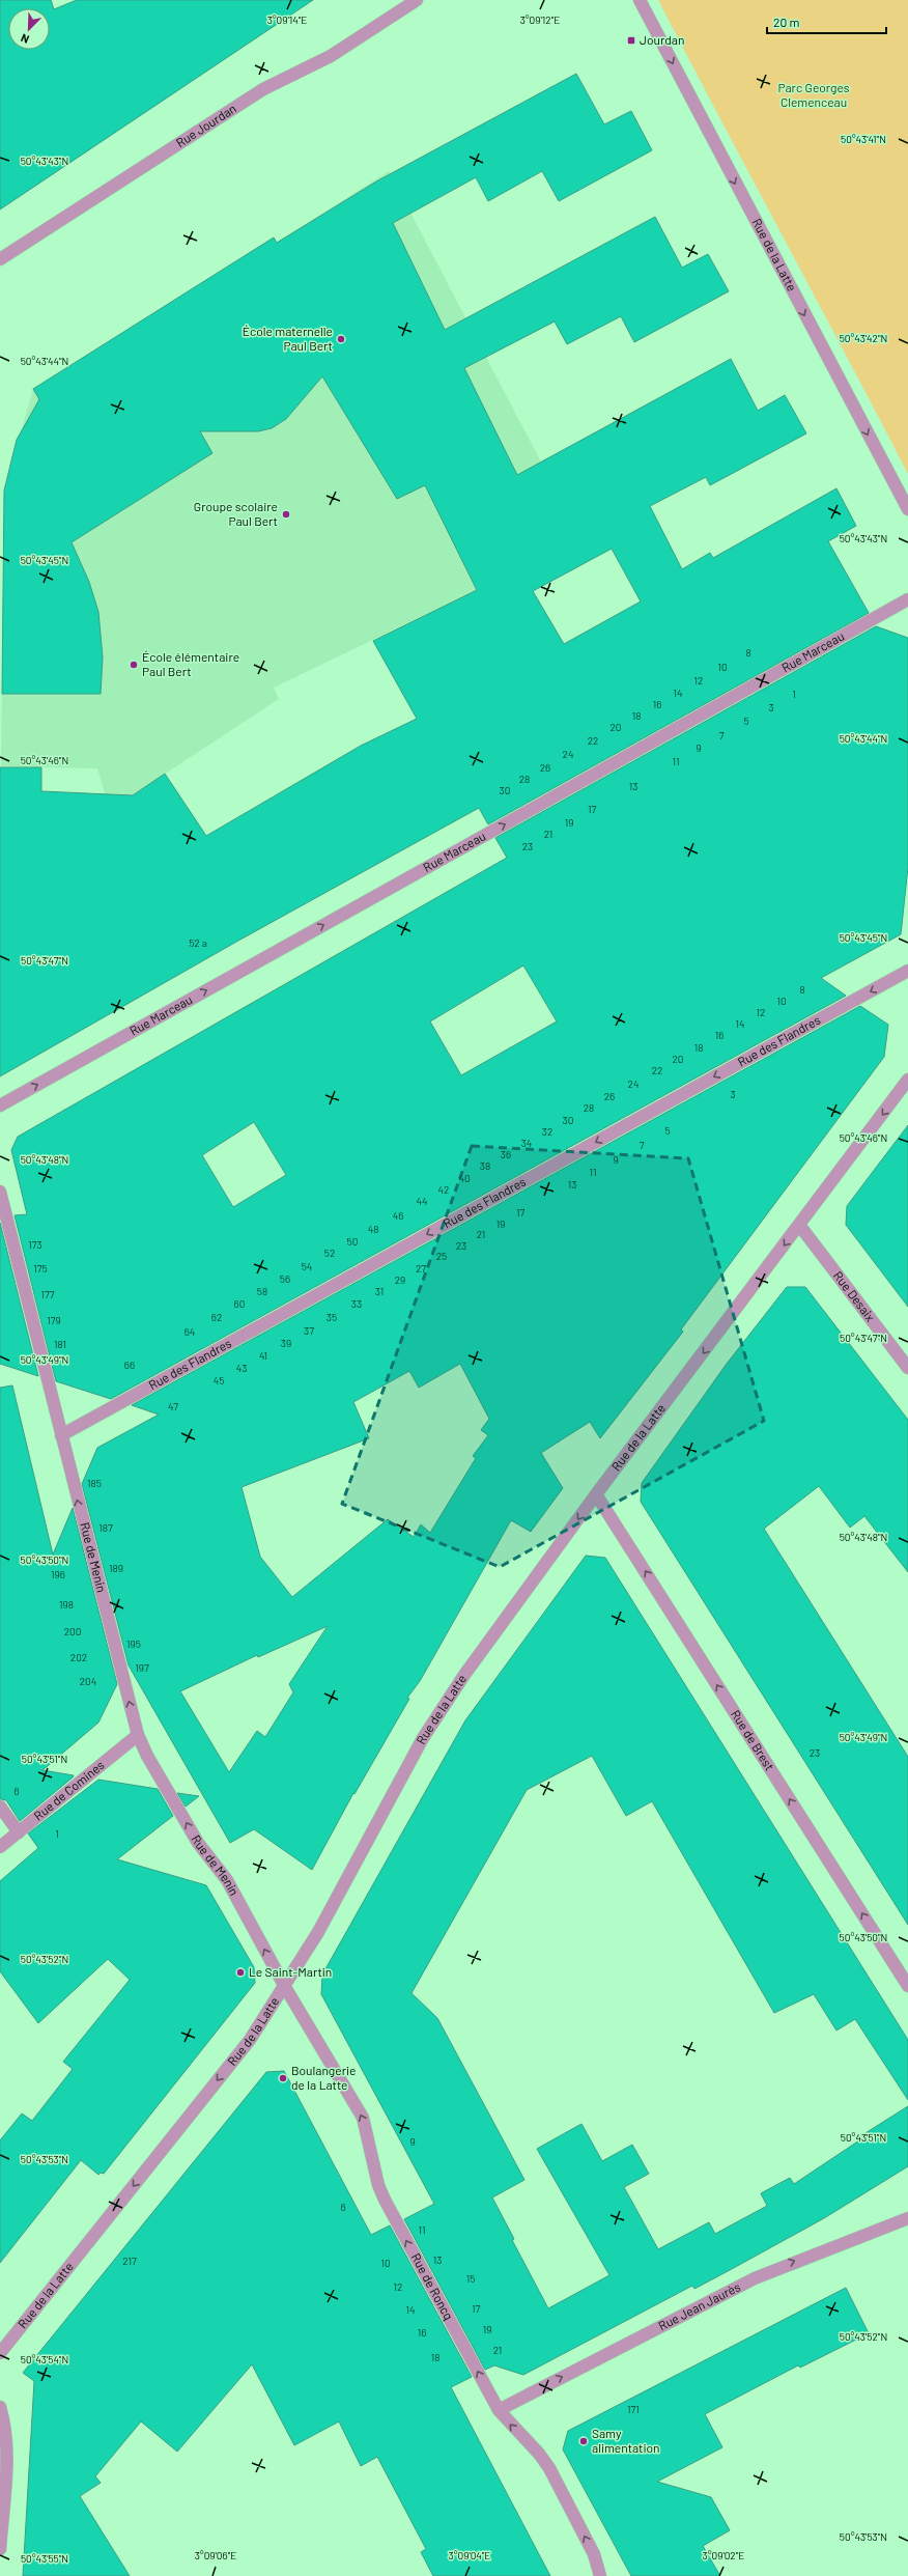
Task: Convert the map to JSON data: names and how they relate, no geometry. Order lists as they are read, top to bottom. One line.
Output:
{"streets":{"street":["Rue Jourdan","Rue de la Latte","Rue Marceau","Rue des Flandres","Rue Desaix","Rue de Menin","Rue de Brest","Rue de Comines","Rue de Roncq","Rue Jean Jaurès"]},"crossings":[["Rue de la Latte","Rue Desaix"],["Rue de la Latte","Rue de Menin"],["Rue de la Latte","Rue de Brest"],["Rue de la Latte","Rue de Roncq"],["Rue des Flandres","Rue de Menin"],["Rue de Menin","Rue de Comines"],["Rue de Menin","Rue de Roncq"],["Rue de Roncq","Rue Jean Jaurès"]],"one_way":["Rue de la Latte","Rue Marceau","Rue des Flandres","Rue de Menin","Rue de Brest","Rue de Roncq","Rue Jean Jaurès"],"parks":["Parc Georges Clemenceau"],"places":{"transit":["Jourdan"],"other":["École maternelle Paul Bert","Groupe scolaire Paul Bert","École élémentaire Paul Bert","Le Saint-Martin","Boulangerie de la Latte","Samy alimentation"]},"house_numbers":["8","10","12","14","1","16","3","18","5","20","7","22","9","24","11","26","28","13","30","17","19","21","23","52 a","8","10","12","14","16","18","20","22","24","3","26","28","30","5","32","34","7","36","9","38","11","40","13","42","44","17","46","19","48","21","50","173","23","52","25","54","175","27","56","29","58","31","177","60","33","62","35","179","37","64","39","181","41","66","43","45","47","185","187","189","196","198","200","195","202","197","204","23","6","1","9","6","11","13","217","10","15","12","17","14","19","16","21","18","171"],"scale_bar":"20 m","north":"bottom left","coordinates":["3°09'14\"E","3°09'12\"E","50°43'41\"N","50°43'43\"N","50°43'42\"N","50°43'44\"N","50°43'45\"N","50°43'46\"N","50°43'47\"N","50°43'48\"N","50°43'49\"N","50°43'50\"N","50°43'51\"N","50°43'52\"N","50°43'53\"N","50°43'54\"N","3°09'06\"E","3°09'04\"E","3°09'02\"E","50°43'55\"N"]}
